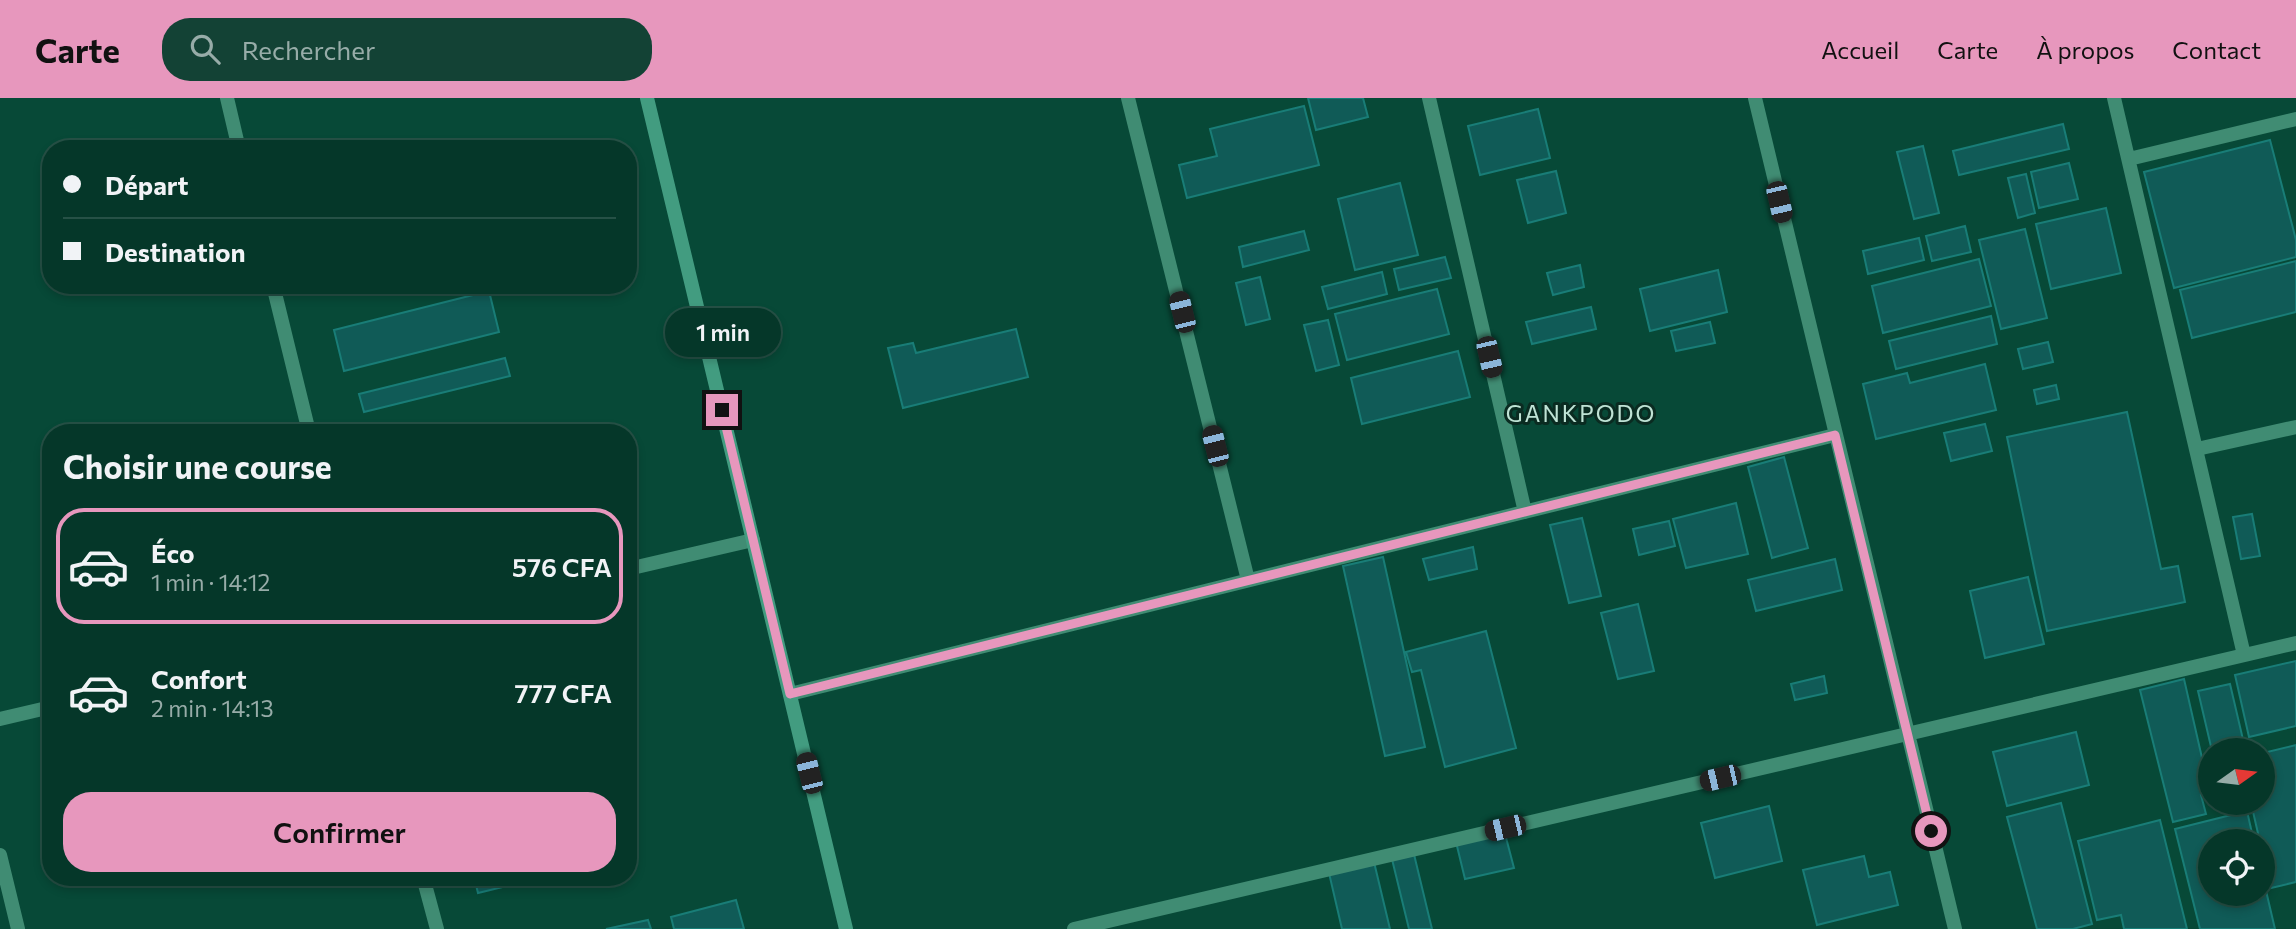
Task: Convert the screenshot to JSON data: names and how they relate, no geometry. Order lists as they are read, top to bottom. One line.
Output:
{"districts":["GANKPODO"],"north":"right","page":{"header":"Carte","search":"Rechercher","nav":["Accueil","Carte","À propos","Contact"],"banner":["Départ","Destination"],"bubble":"1 min","heading":"Choisir une course","list":[{"name":"Éco","note":"1 min · 14:12","value":"576 CFA"},{"name":"Confort","note":"2 min · 14:13","value":"777 CFA"}],"buttons":"Confirmer"}}
